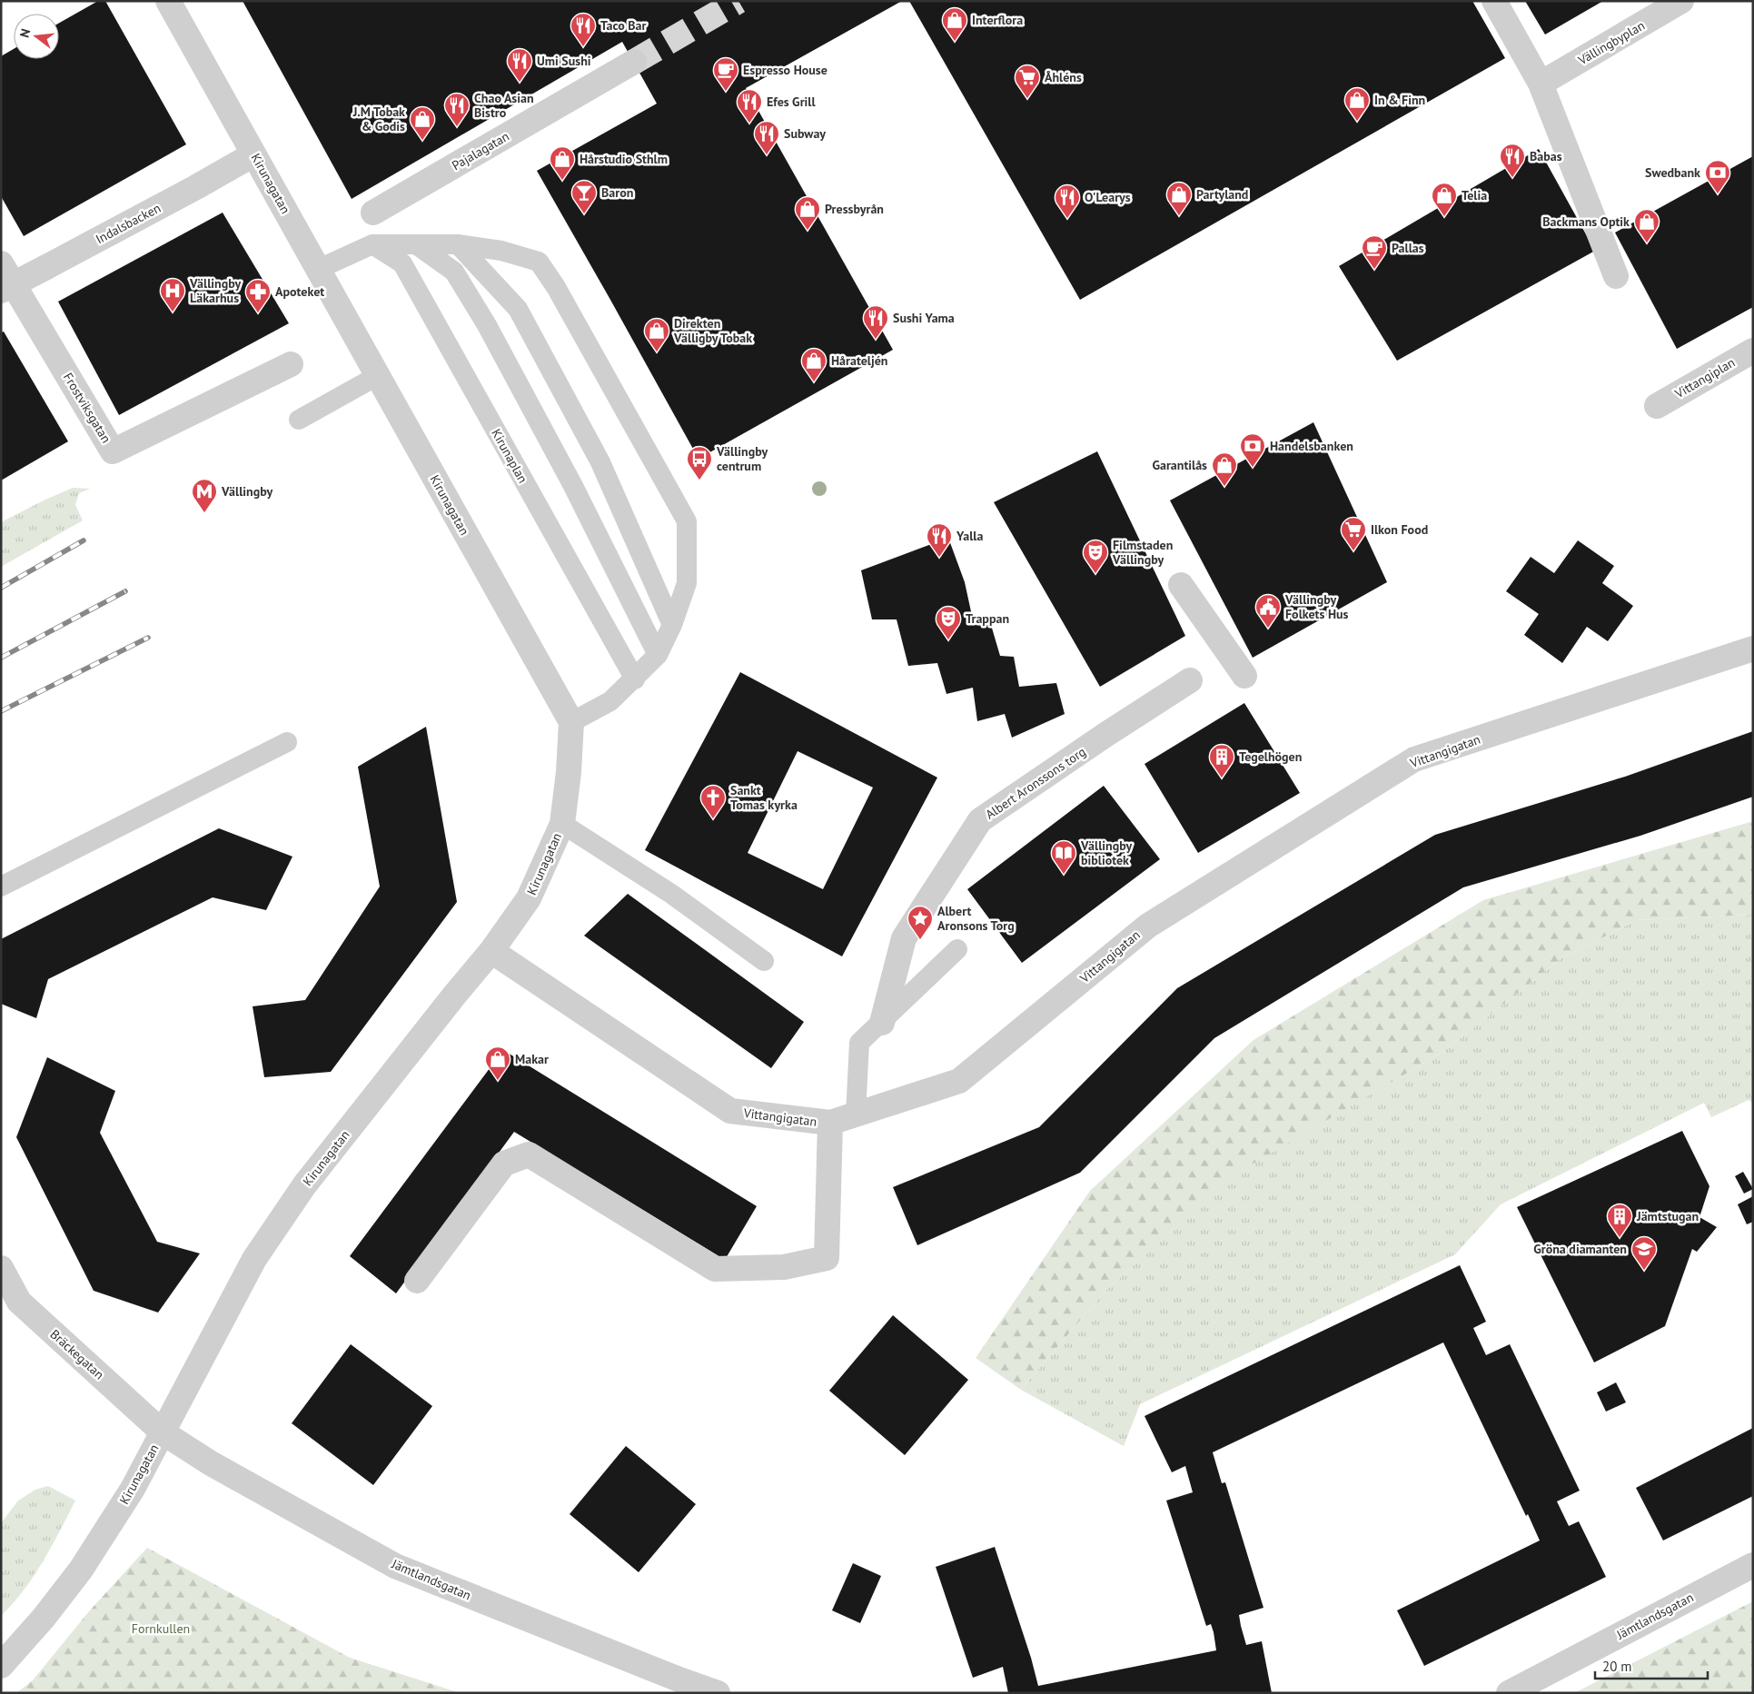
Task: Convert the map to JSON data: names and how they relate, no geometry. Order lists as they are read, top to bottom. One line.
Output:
{"streets":{"street":["Vällingbyplan","Pajalagatan","Kirunagatan","Indalsbacken","Vittangiplan","Frostviksgatan","Vittangigatan","Albert Aronssons torg","Bräckegatan","Jämtlandsgatan"],"lane":["Kirunaplan"]},"crossings":[["Kirunagatan","Indalsbacken"],["Kirunagatan","Vittangigatan"],["Kirunagatan","Bräckegatan"],["Kirunagatan","Jämtlandsgatan"],["Bräckegatan","Jämtlandsgatan"]],"parks":["Fornkullen"],"places":{"shop":["Interflora","In & Finn","J.M Tobak & Godis","Hårstudio Sthlm","Partyland","Telia","Pressbyrån","Backmans Optik","Direkten Välligby Tobak","Hårateljén","Garantilås","Makar"],"restaurant":["Taco Bar","Umi Sushi","Efes Grill","Chao Asian Bistro","Subway","Babas","O'Learys","Sushi Yama","Yalla"],"cafe":["Espresso House","Pallas"],"supermarket":["Åhléns","Ilkon Food"],"bank":["Swedbank","Handelsbanken"],"bar":["Baron"],"hospital":["Vällingby Läkarhus"],"pharmacy":["Apoteket"],"bus stop":["Vällingby centrum"],"metro station":["Vällingby"],"theatre":["Filmstaden Vällingby","Trappan"],"public building":["Vällingby Folkets Hus"],"building":["Tegelhögen","Jämtstugan"],"church":["Sankt Tomas kyrka"],"library":["Vällingby bibliotek"],"place":["Albert Aronsons Torg"],"school or university":["Gröna diamanten"]},"scale_bar":"20 m","north":"left"}
